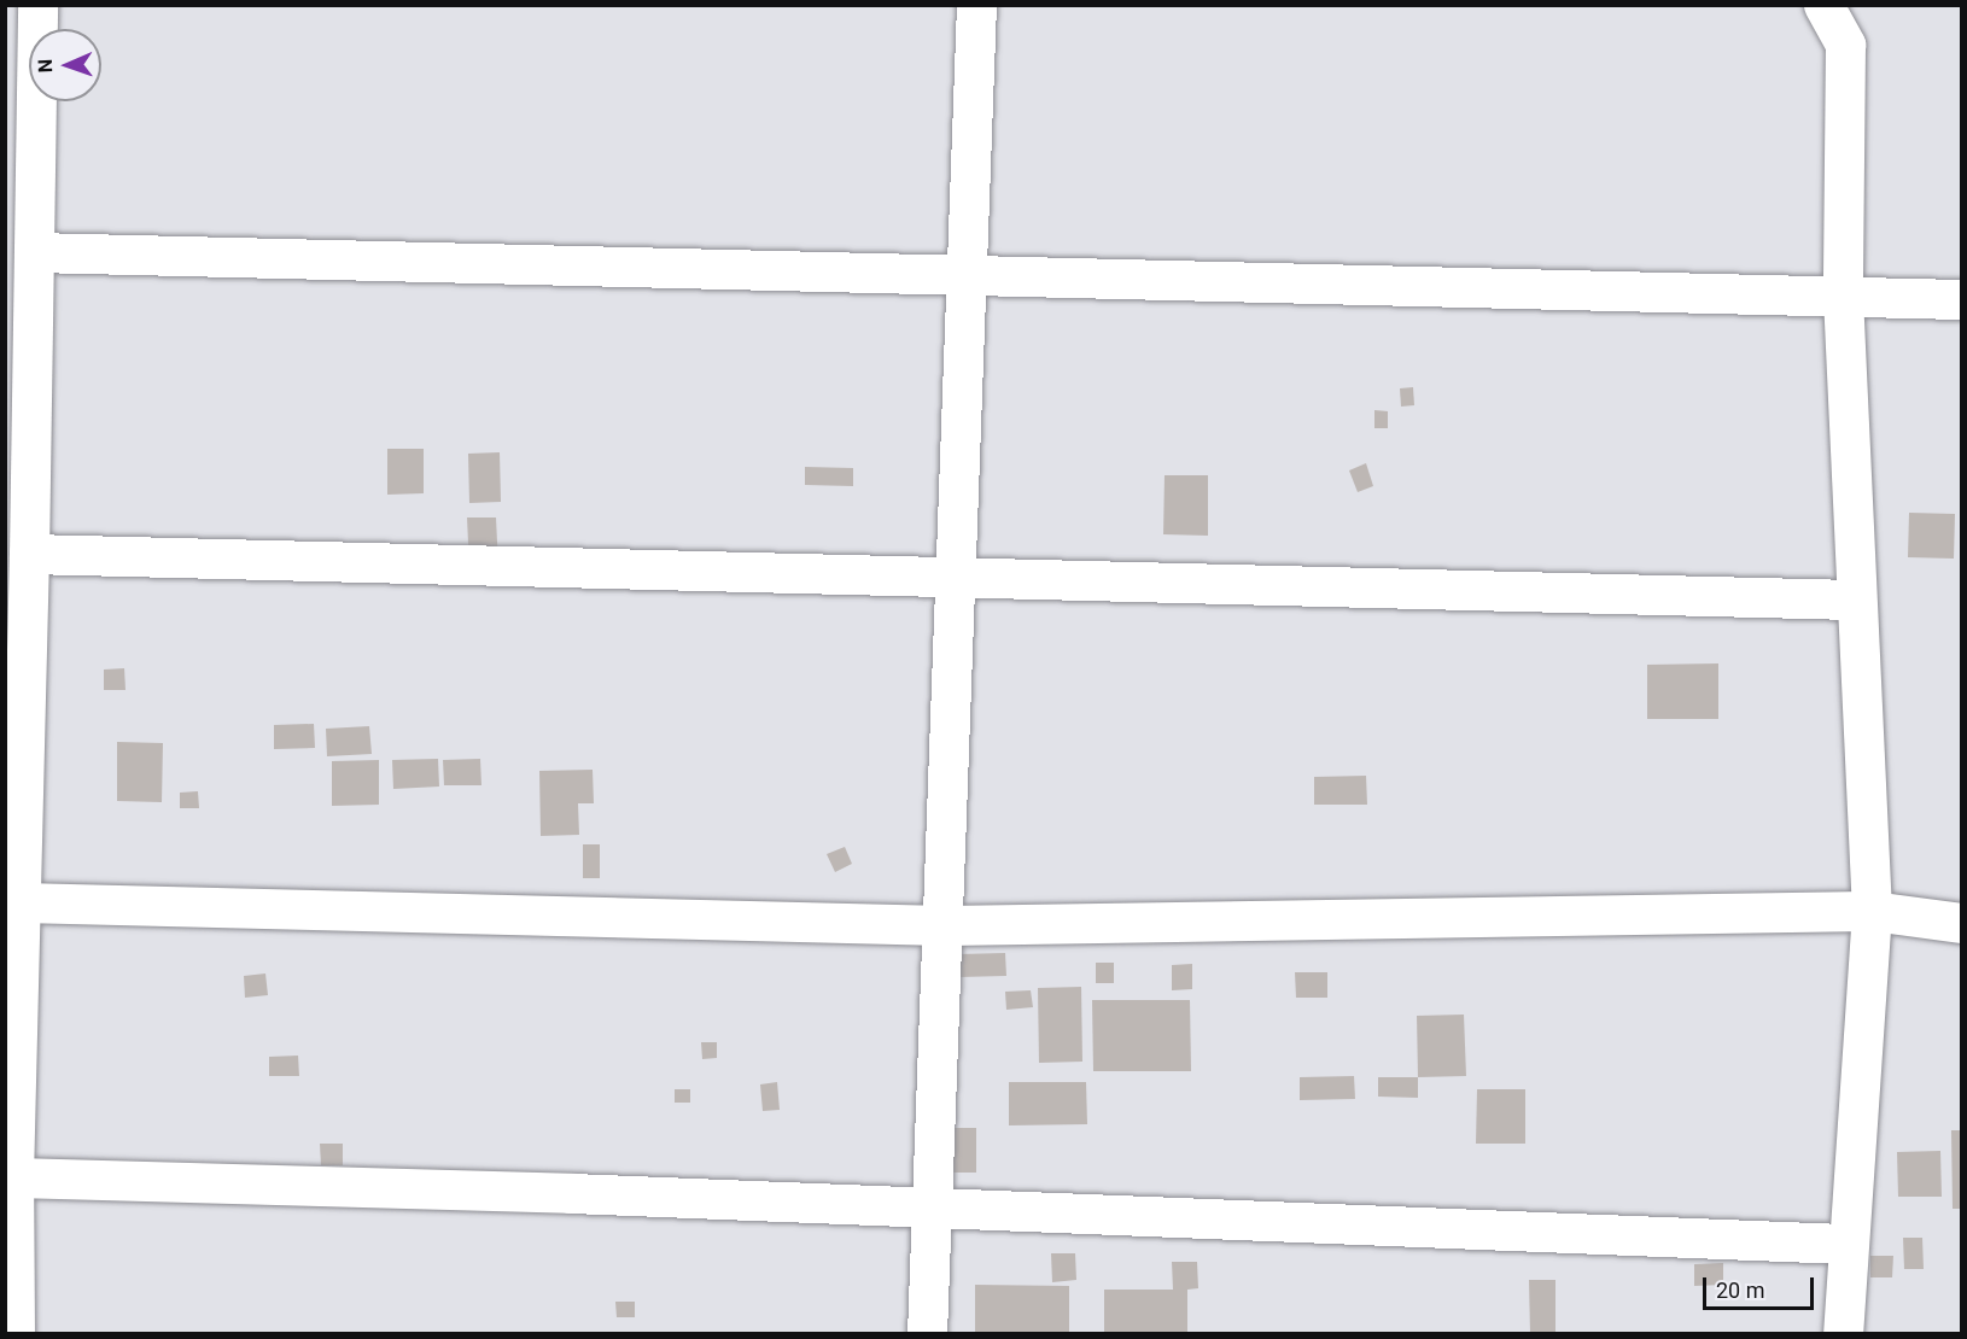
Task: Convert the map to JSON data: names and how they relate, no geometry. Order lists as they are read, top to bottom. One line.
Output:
{"scale_bar":"20 m","north":"left"}
